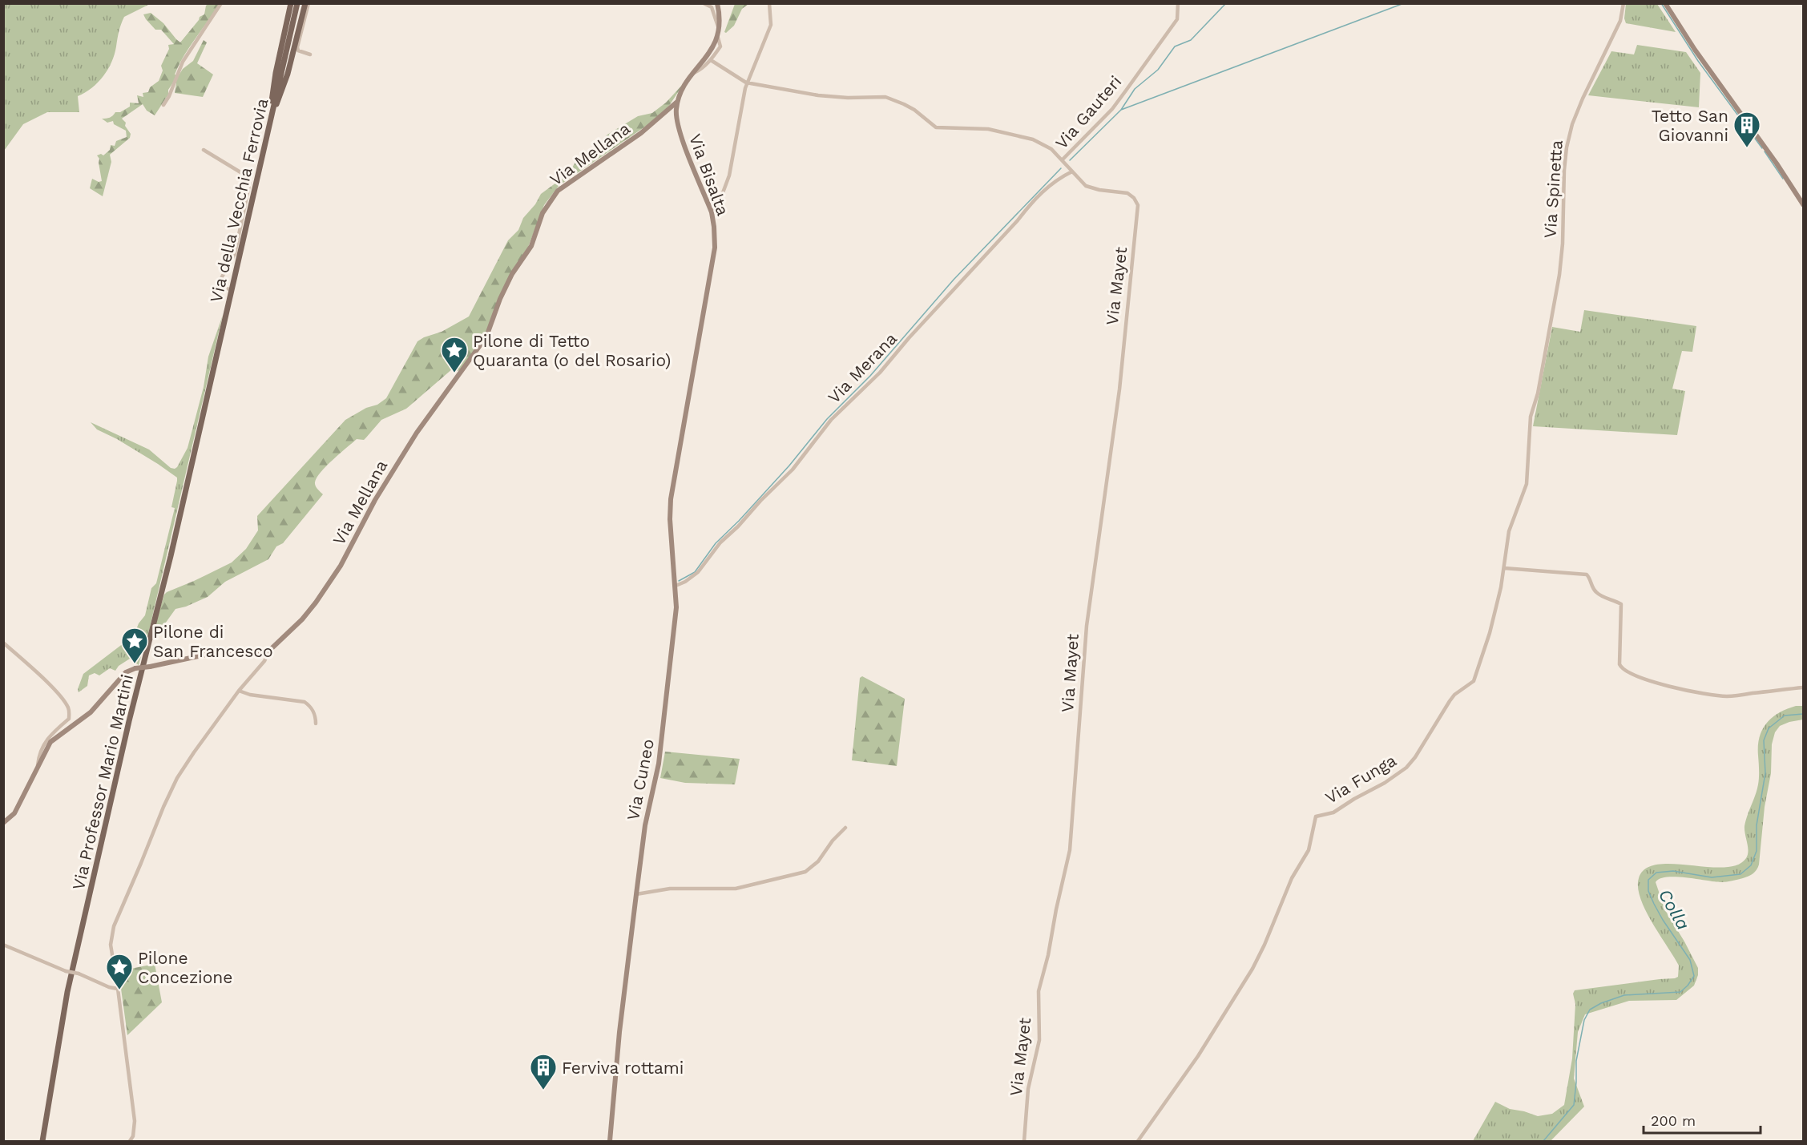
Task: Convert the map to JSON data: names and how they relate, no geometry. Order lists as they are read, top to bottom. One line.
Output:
{"streets":{"main road":["Via della Vecchia Ferrovia","Via Professor Mario Martini"],"street":["Via Gauteri","Via Mellana","Via Bisalta","Via Spinetta","Via Mayet","Via Merana","Via Funga","Via Cuneo"]},"crossings":[["Via Gauteri","Via Mayet"],["Via Gauteri","Via Merana"],["Via Mellana","Via Bisalta"],["Via Bisalta","Via Cuneo"],["Via Spinetta","Via Funga"],["Via della Vecchia Ferrovia","Via Professor Mario Martini"],["Via Merana","Via Cuneo"]],"water":["Colla"],"places":{"building":["Tetto San Giovanni","Ferviva rottami"],"place":["Pilone di Tetto Quaranta (o del Rosario)","Pilone di San Francesco","Pilone Concezione"]},"scale_bar":"200 m"}
